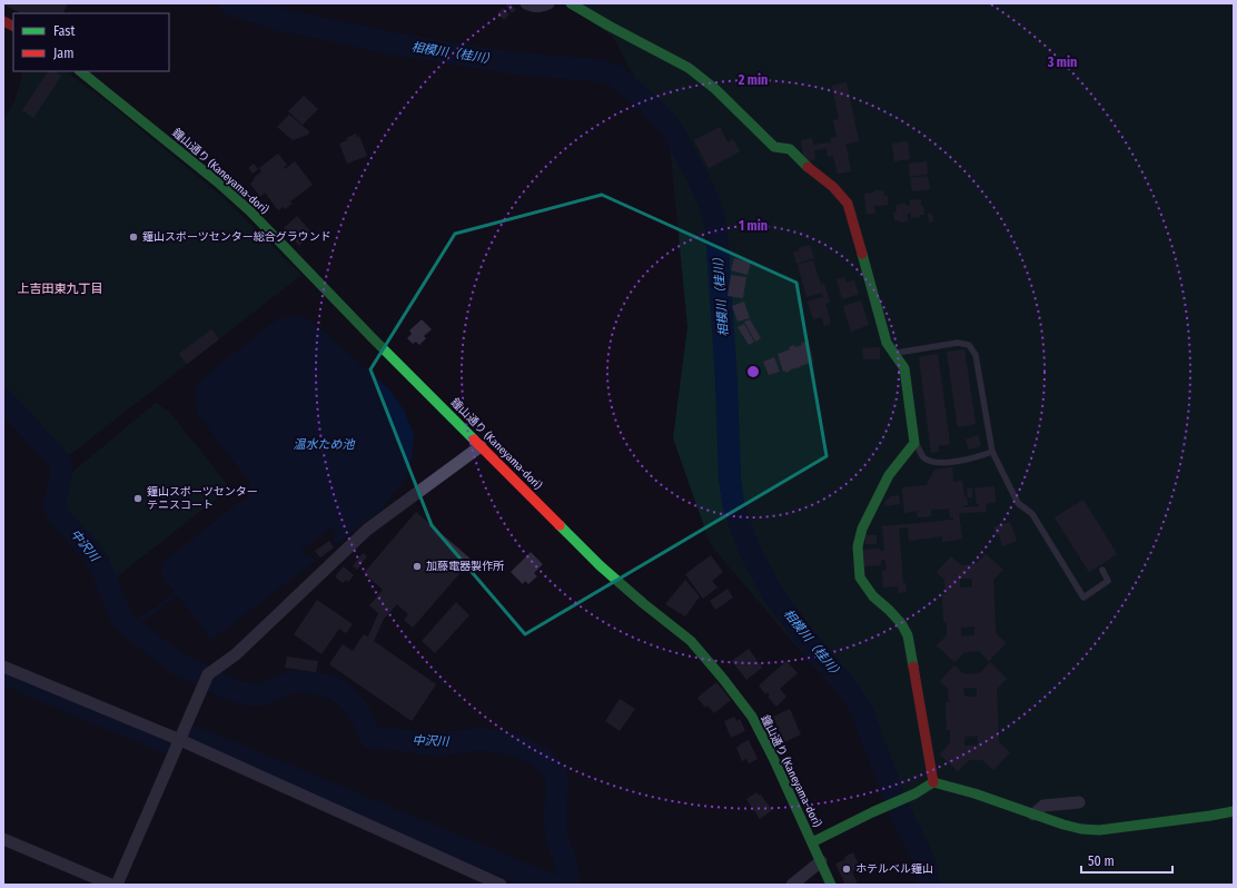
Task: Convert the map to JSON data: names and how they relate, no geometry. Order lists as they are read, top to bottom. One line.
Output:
{"streets":{"street":["鐘山通り (Kaneyama-dori)"]},"districts":["上吉田東九丁目"],"water":["相模川（桂川）","温水ため池","中沢川"],"places":["鐘山スポーツセンター総合グラウンド","鐘山スポーツセンター テニスコート","加藤電器製作所","ホテルベル鐘山"],"legend":["Fast","Jam"],"scale_bar":"50 m","rings":["3 min","2 min","1 min"]}
